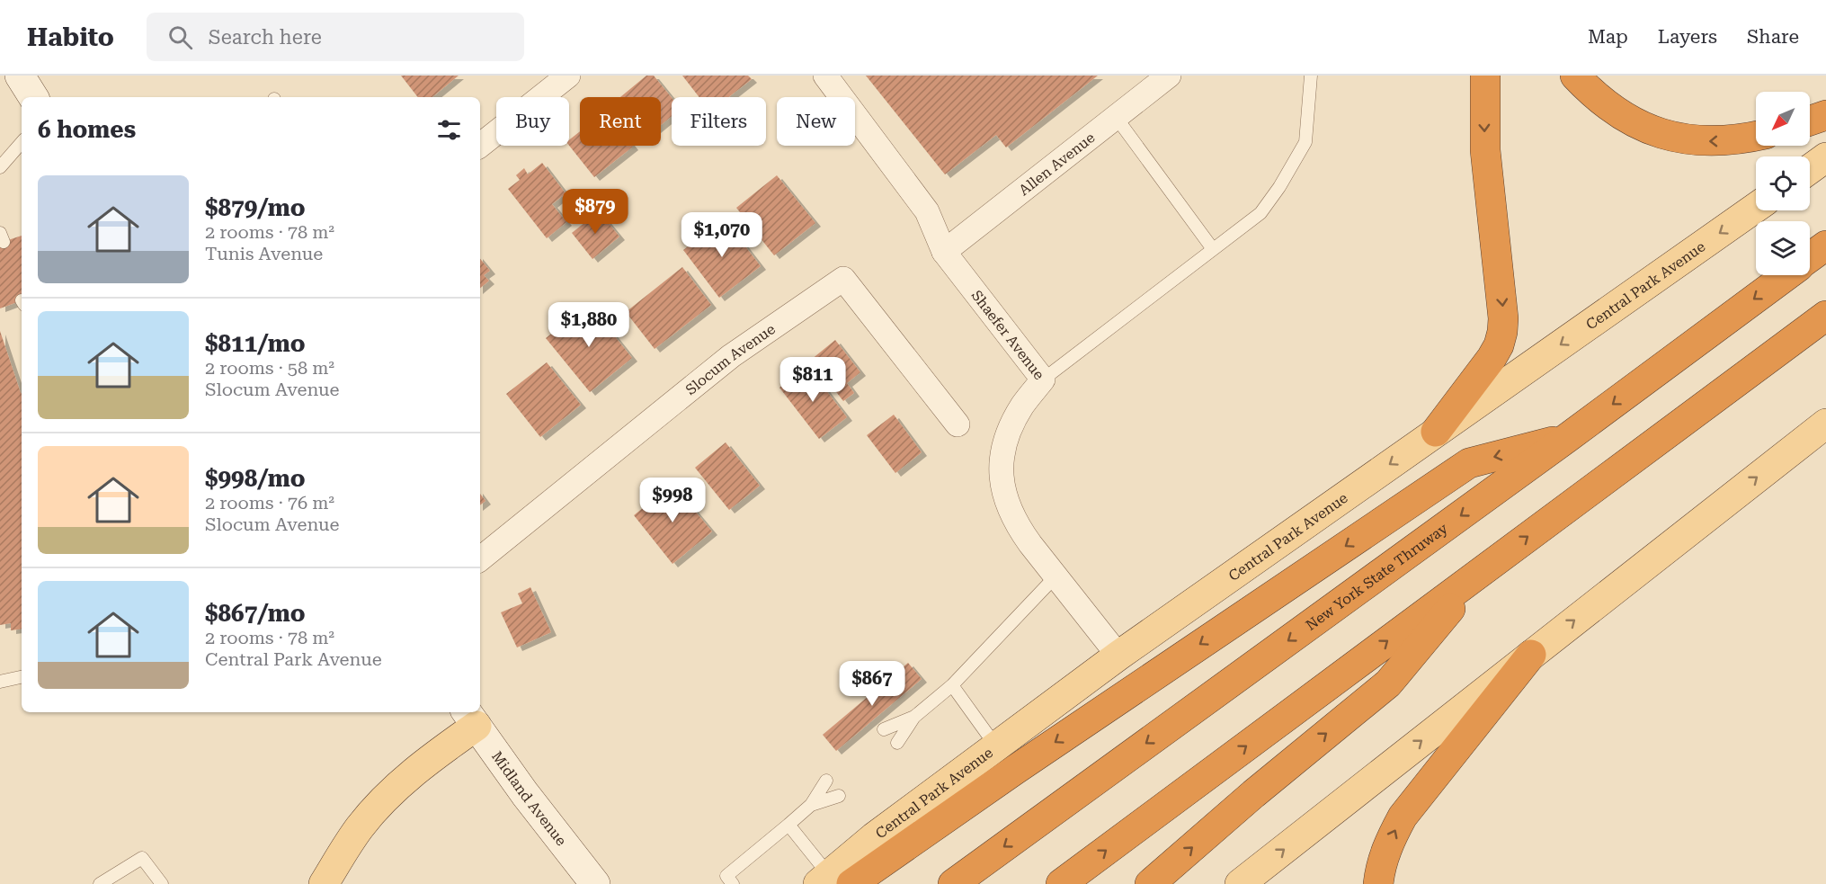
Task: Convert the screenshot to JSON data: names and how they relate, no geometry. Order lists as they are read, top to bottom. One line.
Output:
{"streets":{"highway":["New York State Thruway"],"main road":["Central Park Avenue"],"street":["Allen Avenue","Shaefer Avenue","Slocum Avenue","Midland Avenue"]},"crossings":[["Allen Avenue","Shaefer Avenue"],["Central Park Avenue","Shaefer Avenue"]],"north":"bottom left","page":{"header":"Habito","search":"Search here","nav":["Map","Layers","Share"],"chip":["Buy","Rent","Filters","New"],"heading":"6 homes","list":[{"name":"$879/mo","note":"2 rooms · 78 m² · Tunis Avenue"},{"name":"$811/mo","note":"2 rooms · 58 m² · Slocum Avenue"},{"name":"$998/mo","note":"2 rooms · 76 m² · Slocum Avenue"},{"name":"$867/mo","note":"2 rooms · 78 m² · Central Park Avenue"}],"price":["$879","$1,070","$1,880","$811","$998","$867"]}}
